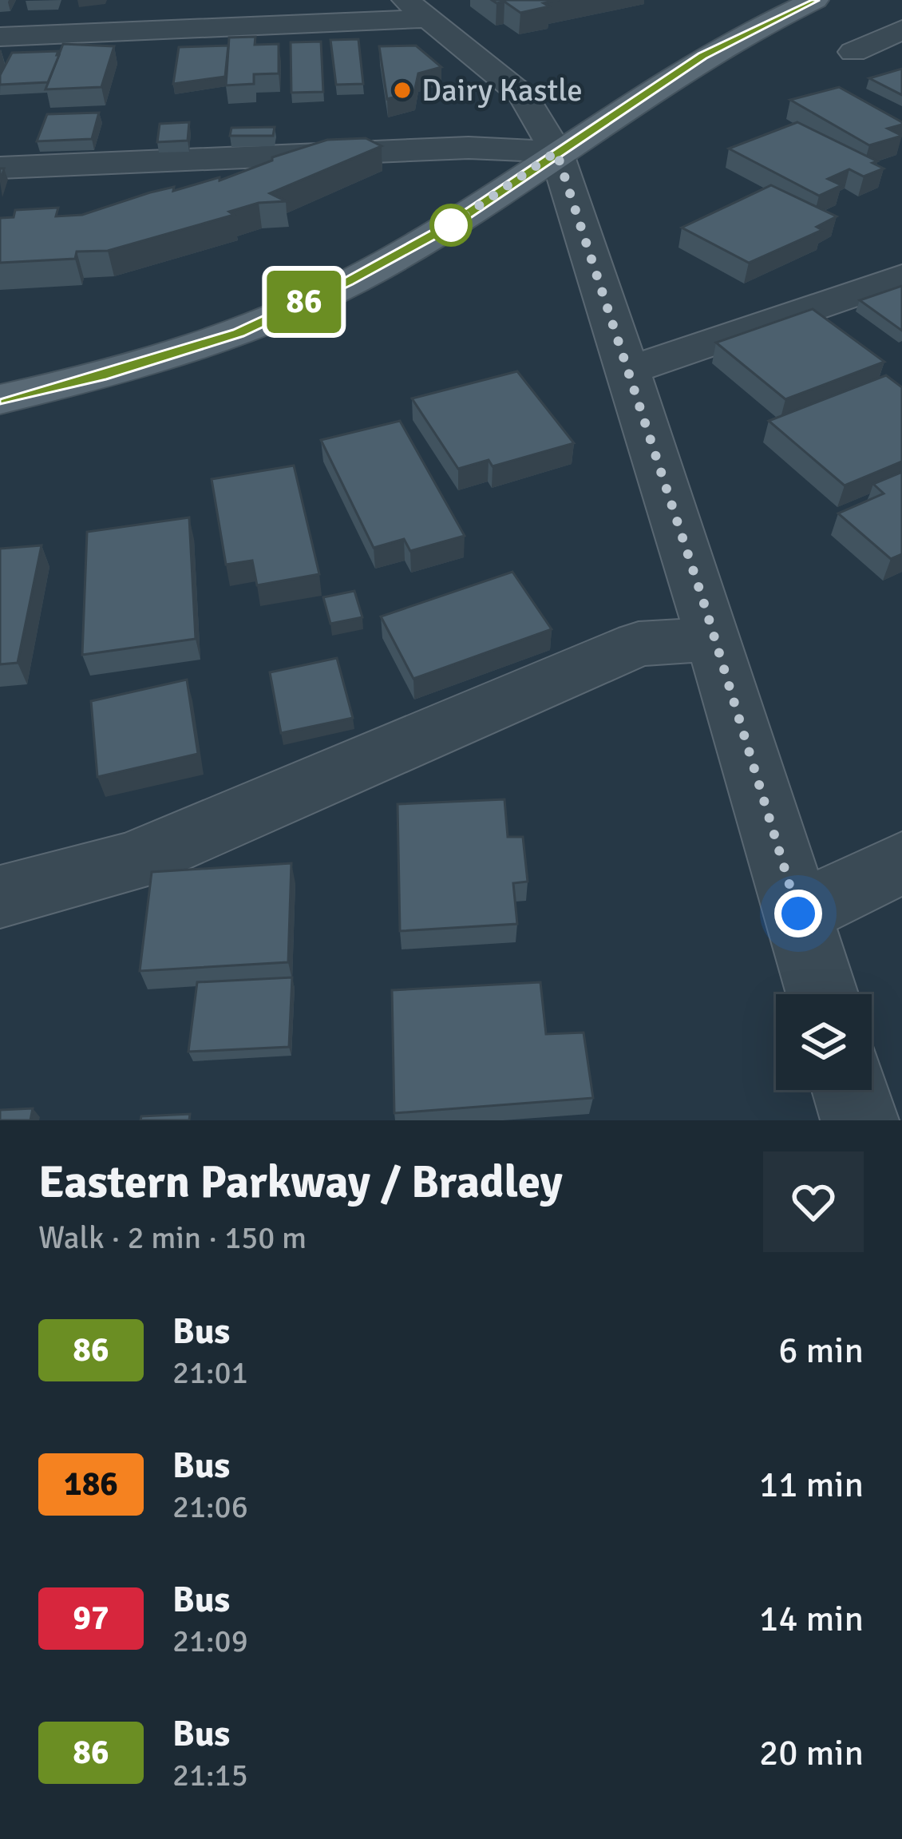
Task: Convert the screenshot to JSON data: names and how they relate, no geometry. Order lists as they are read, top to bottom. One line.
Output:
{"places":["Dairy Kastle"],"lines":["bus line 86"],"page":{"on_map":"86","heading":["Eastern Parkway / Bradley","Walk · 2 min · 150 m"],"list":[{"mark":"86","name":"Bus","note":"21:01","value":"6 min"},{"mark":"186","name":"Bus","note":"21:06","value":"11 min"},{"mark":"97","name":"Bus","note":"21:09","value":"14 min"},{"mark":"86","name":"Bus","note":"21:15","value":"20 min"}]}}
